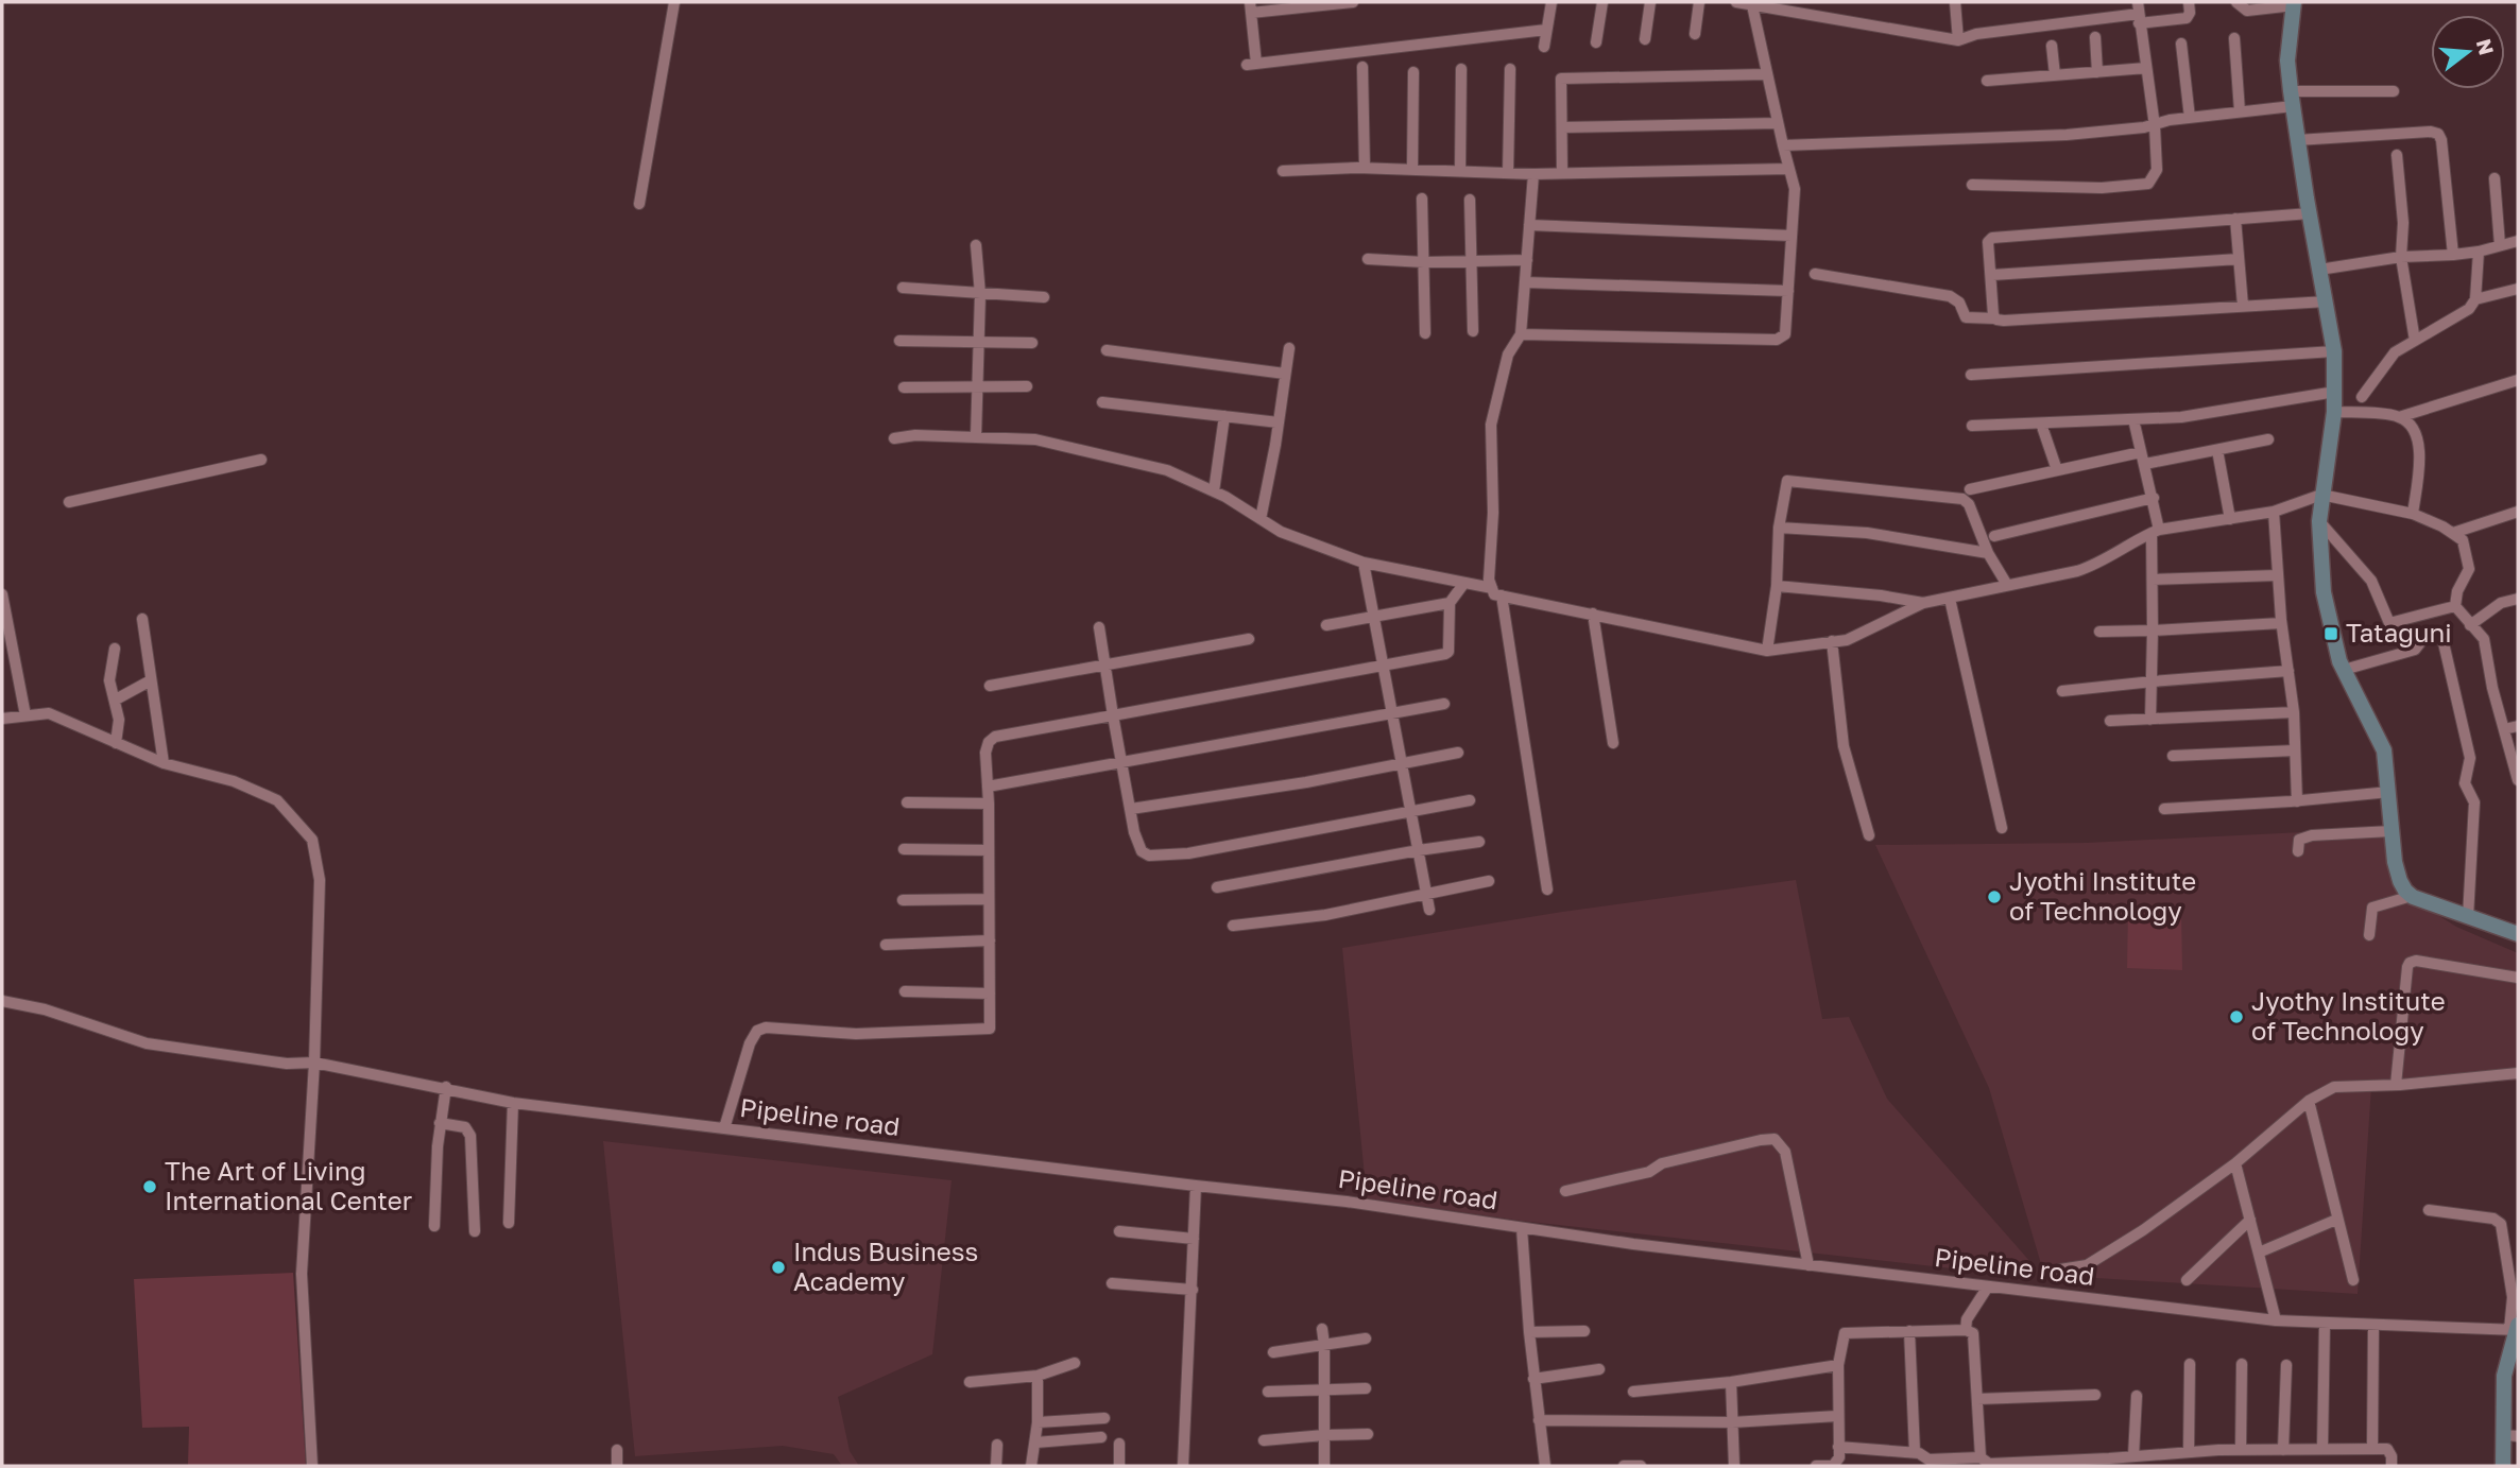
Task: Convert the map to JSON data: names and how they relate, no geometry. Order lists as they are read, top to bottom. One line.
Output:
{"streets":{"street":["Pipeline road"]},"places":{"transit":["Tataguni"],"other":["Jyothi Institute of Technology","Jyothy Institute of Technology","The Art of Living International Center","Indus Business Academy"]},"north":"right"}
